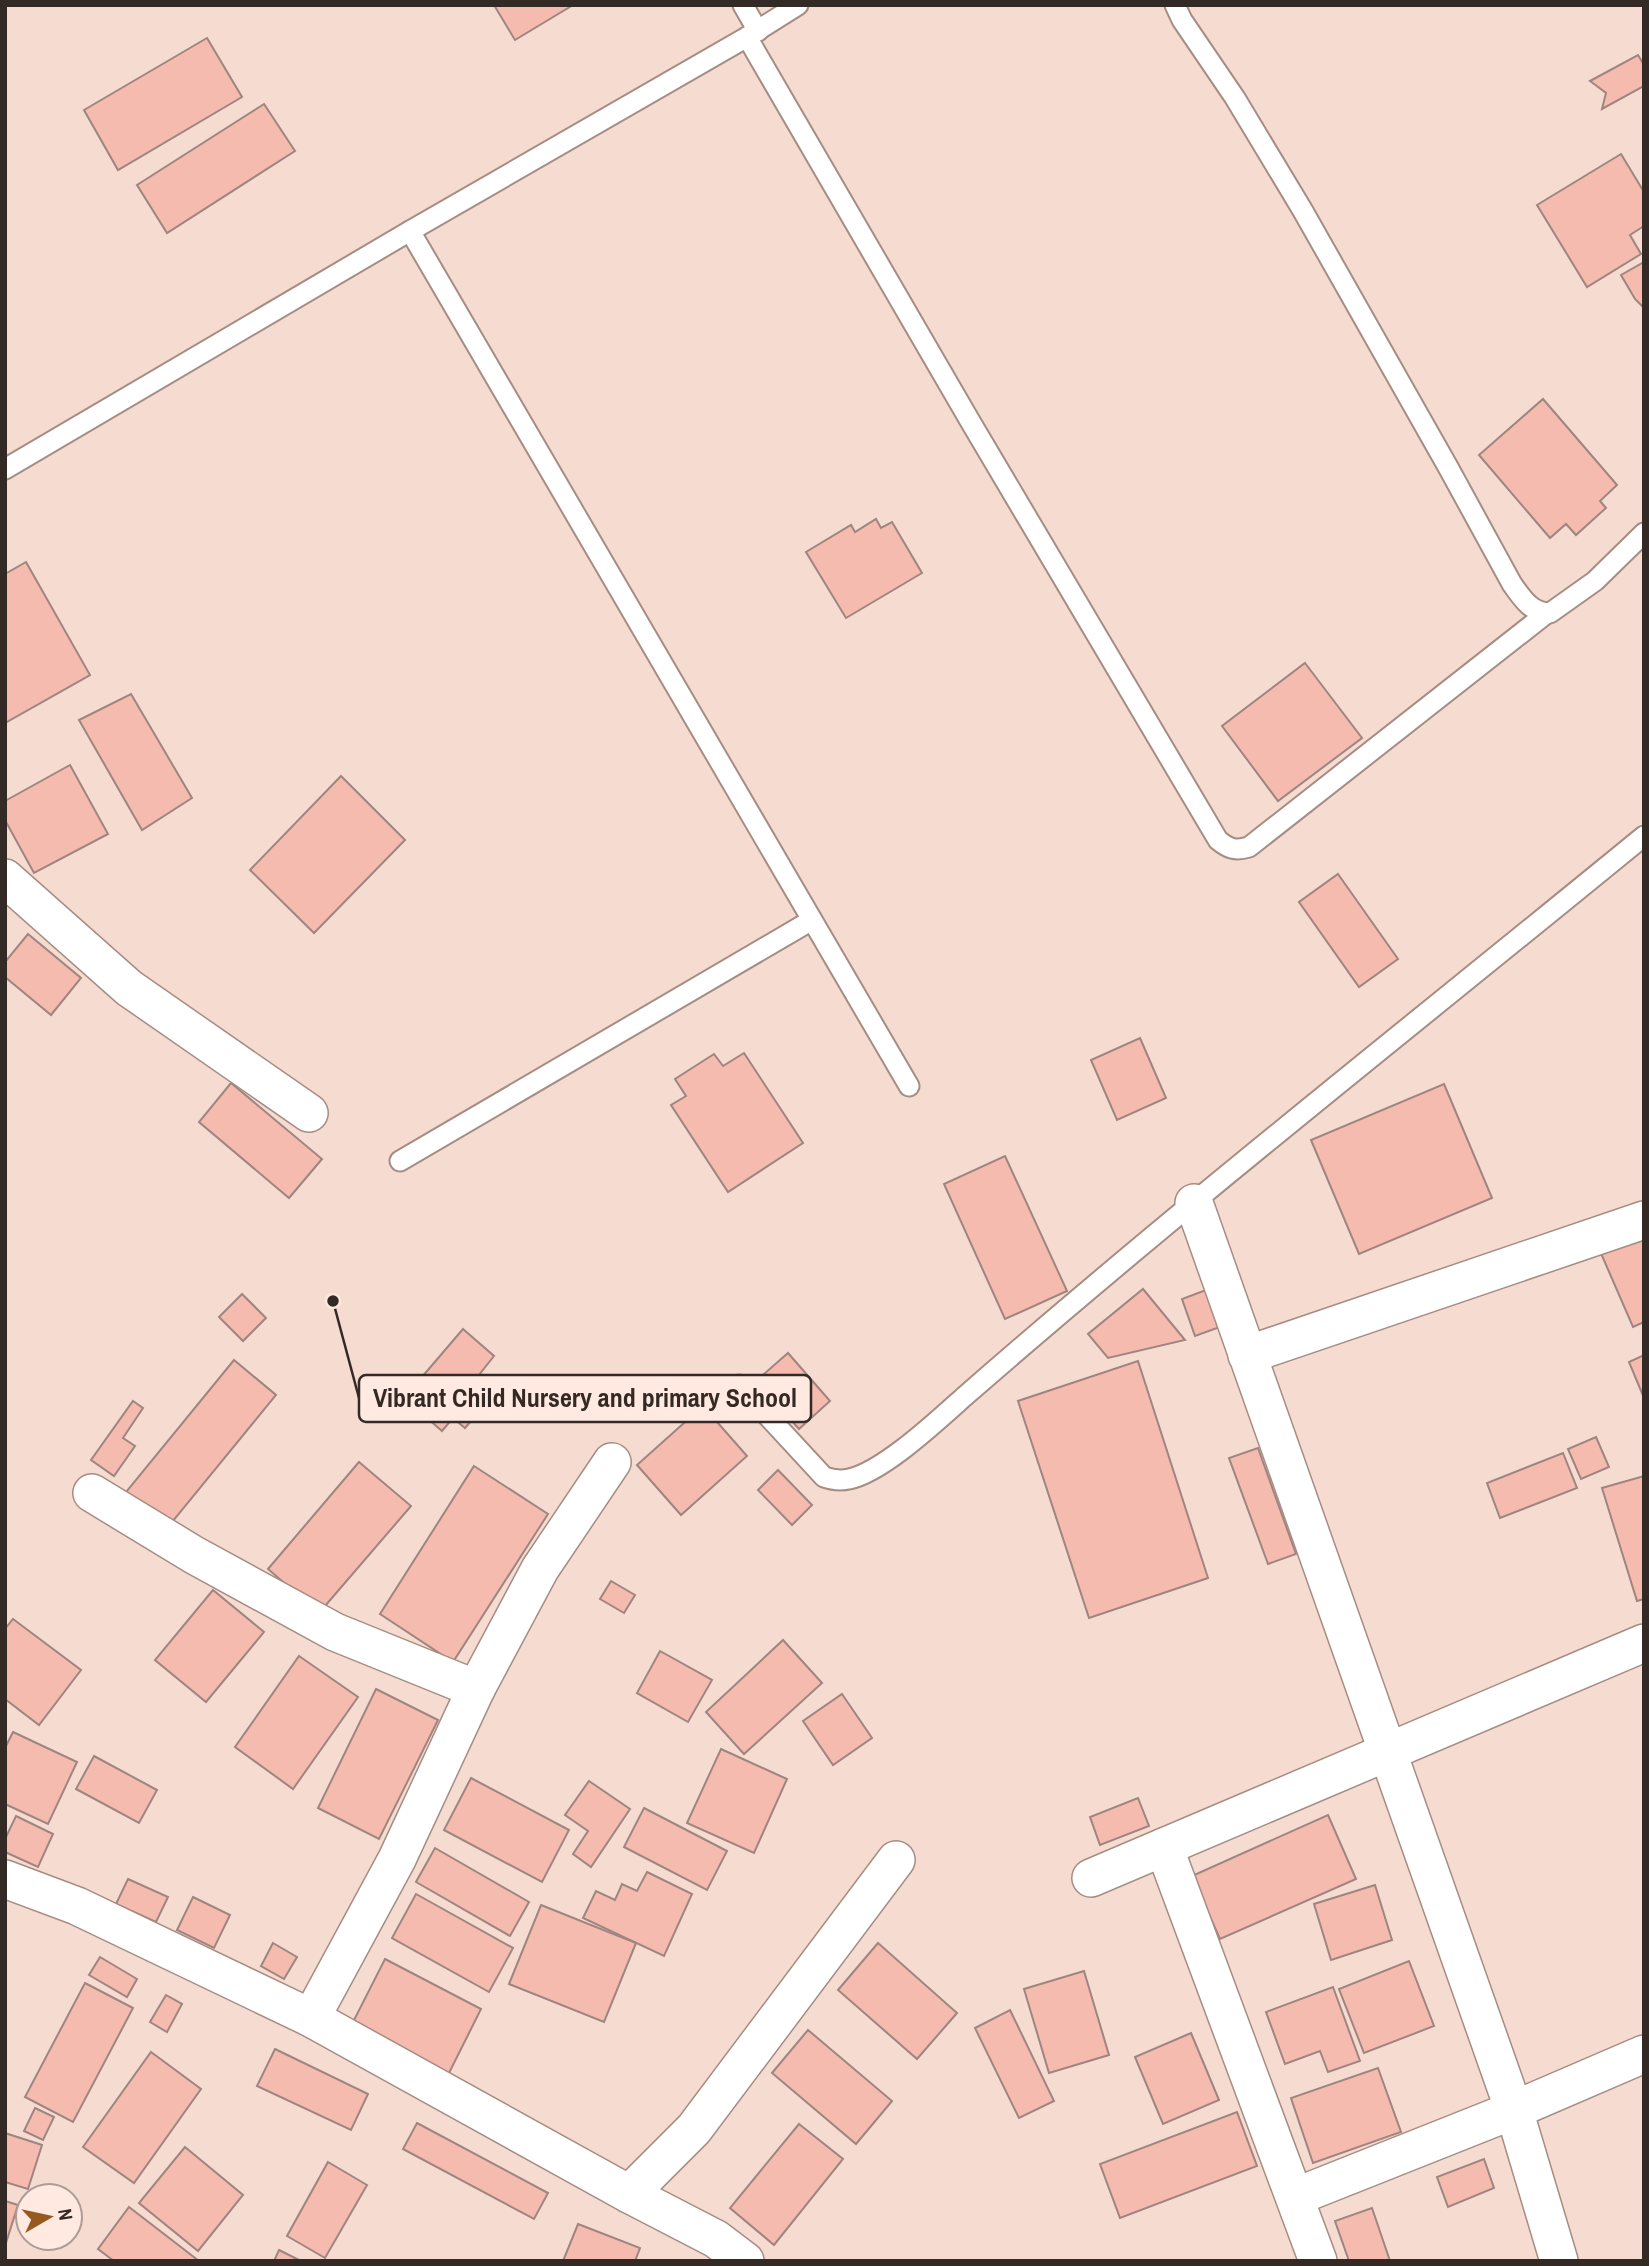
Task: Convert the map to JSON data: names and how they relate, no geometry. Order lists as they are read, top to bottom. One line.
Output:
{"places":["Vibrant Child Nursery and primary School"],"north":"right"}
